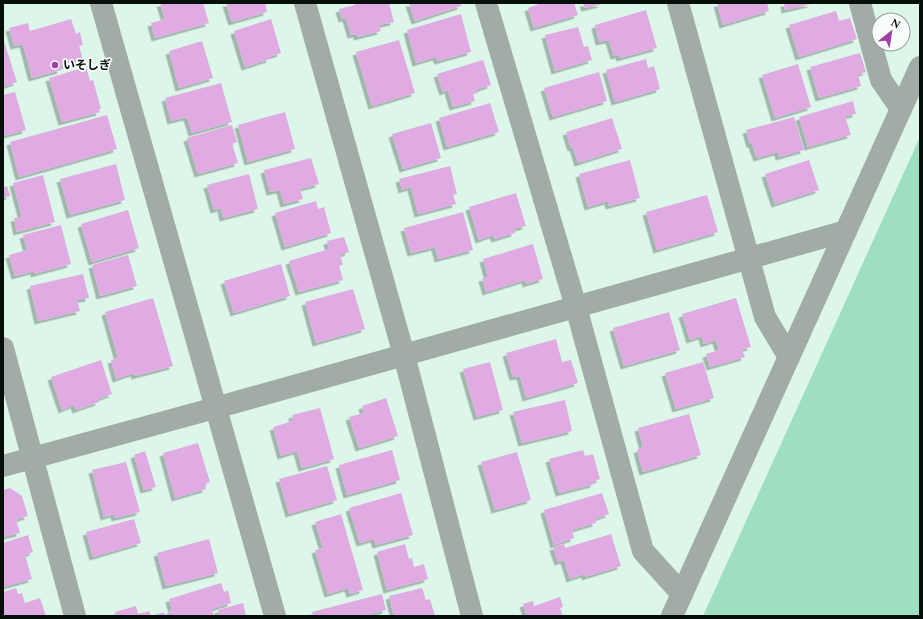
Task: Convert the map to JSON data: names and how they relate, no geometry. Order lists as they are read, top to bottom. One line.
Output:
{"places":["いそしぎ"],"north":"top right"}
